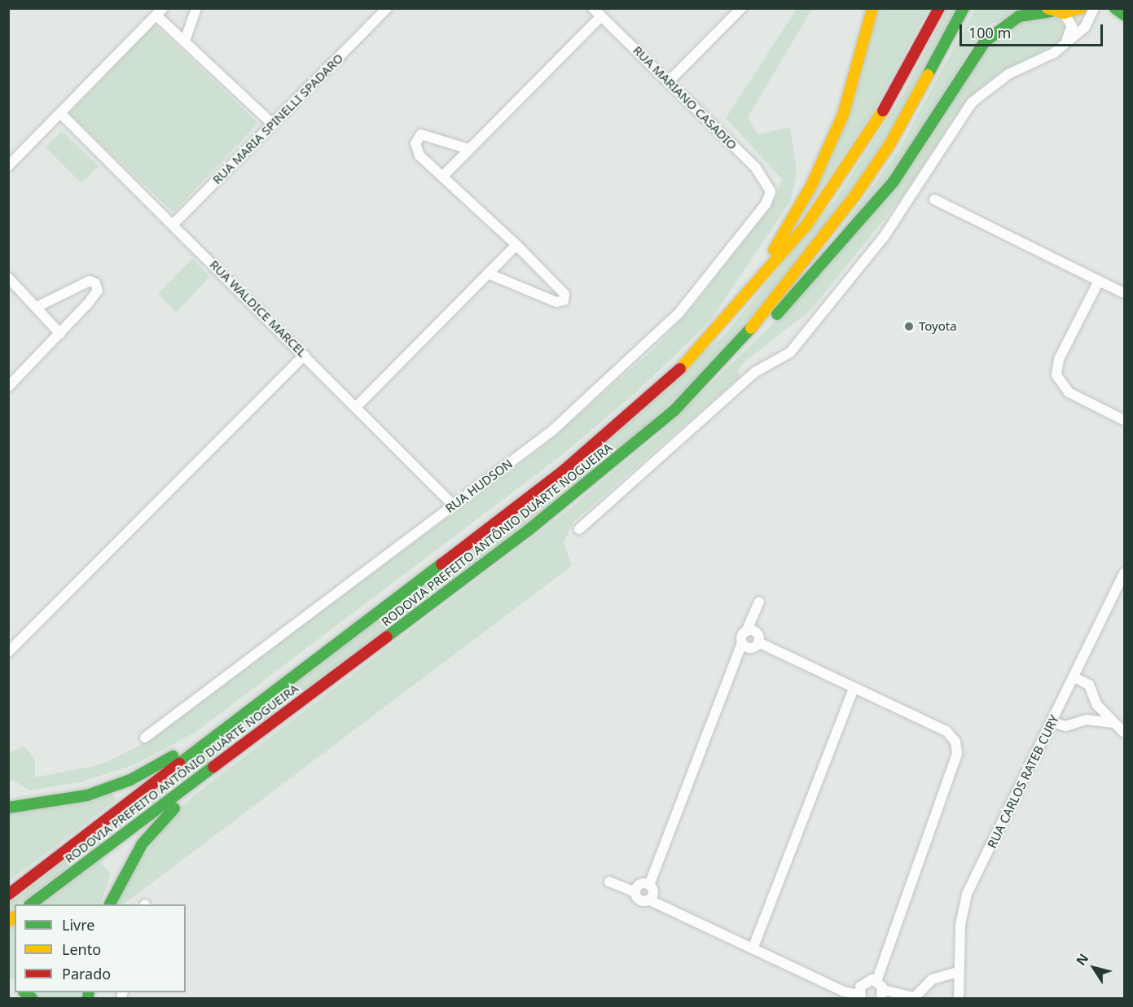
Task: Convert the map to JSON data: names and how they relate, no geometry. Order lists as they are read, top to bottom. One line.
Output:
{"streets":{"main road":["RODOVIA PREFEITO ANTÔNIO DUARTE NOGUEIRA"],"street":["RUA MARIANO CASADIO","RUA MARIA SPINELLI SPADARO","RUA WALDICE MARCEL","RUA HUDSON","RUA CARLOS RATEB CURY"]},"crossings":[["RUA MARIANO CASADIO","RUA HUDSON"],["RUA MARIA SPINELLI SPADARO","RUA WALDICE MARCEL"],["RUA WALDICE MARCEL","RUA HUDSON"]],"places":["Toyota"],"legend":["Livre","Lento","Parado"],"scale_bar":"100 m","north":"top left"}
